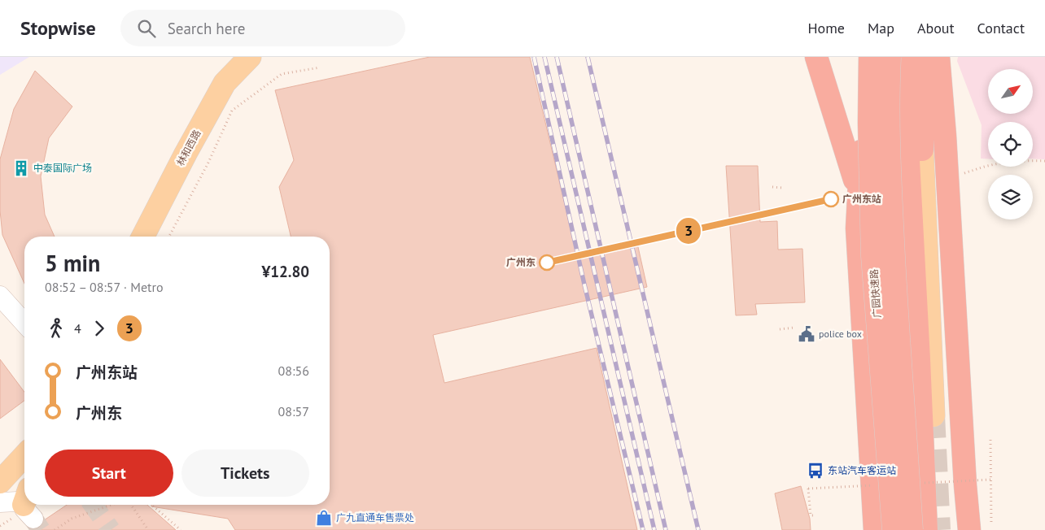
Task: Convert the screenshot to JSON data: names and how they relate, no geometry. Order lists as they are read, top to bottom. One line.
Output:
{"streets":{"highway":["广园快速路"],"main road":["林和西路"]},"places":{"building":["中泰国际广场"],"other":["广州东站","广州东"],"public building":["police box"],"bus stop":["东站汽车客运站"],"shop":["广九直通车售票处"]},"lines":["metro line 3"],"north":"top right","page":{"header":"Stopwise","search":"Search here","nav":["Home","Map","About","Contact"],"on_map":"3","heading":["5 min","08:52 – 08:57 · Metro","¥12.80"],"legs":["4","3"],"list":[{"name":"广州东站","value":"08:56"},{"name":"广州东","value":"08:57"}],"buttons":["Start","Tickets"]}}
